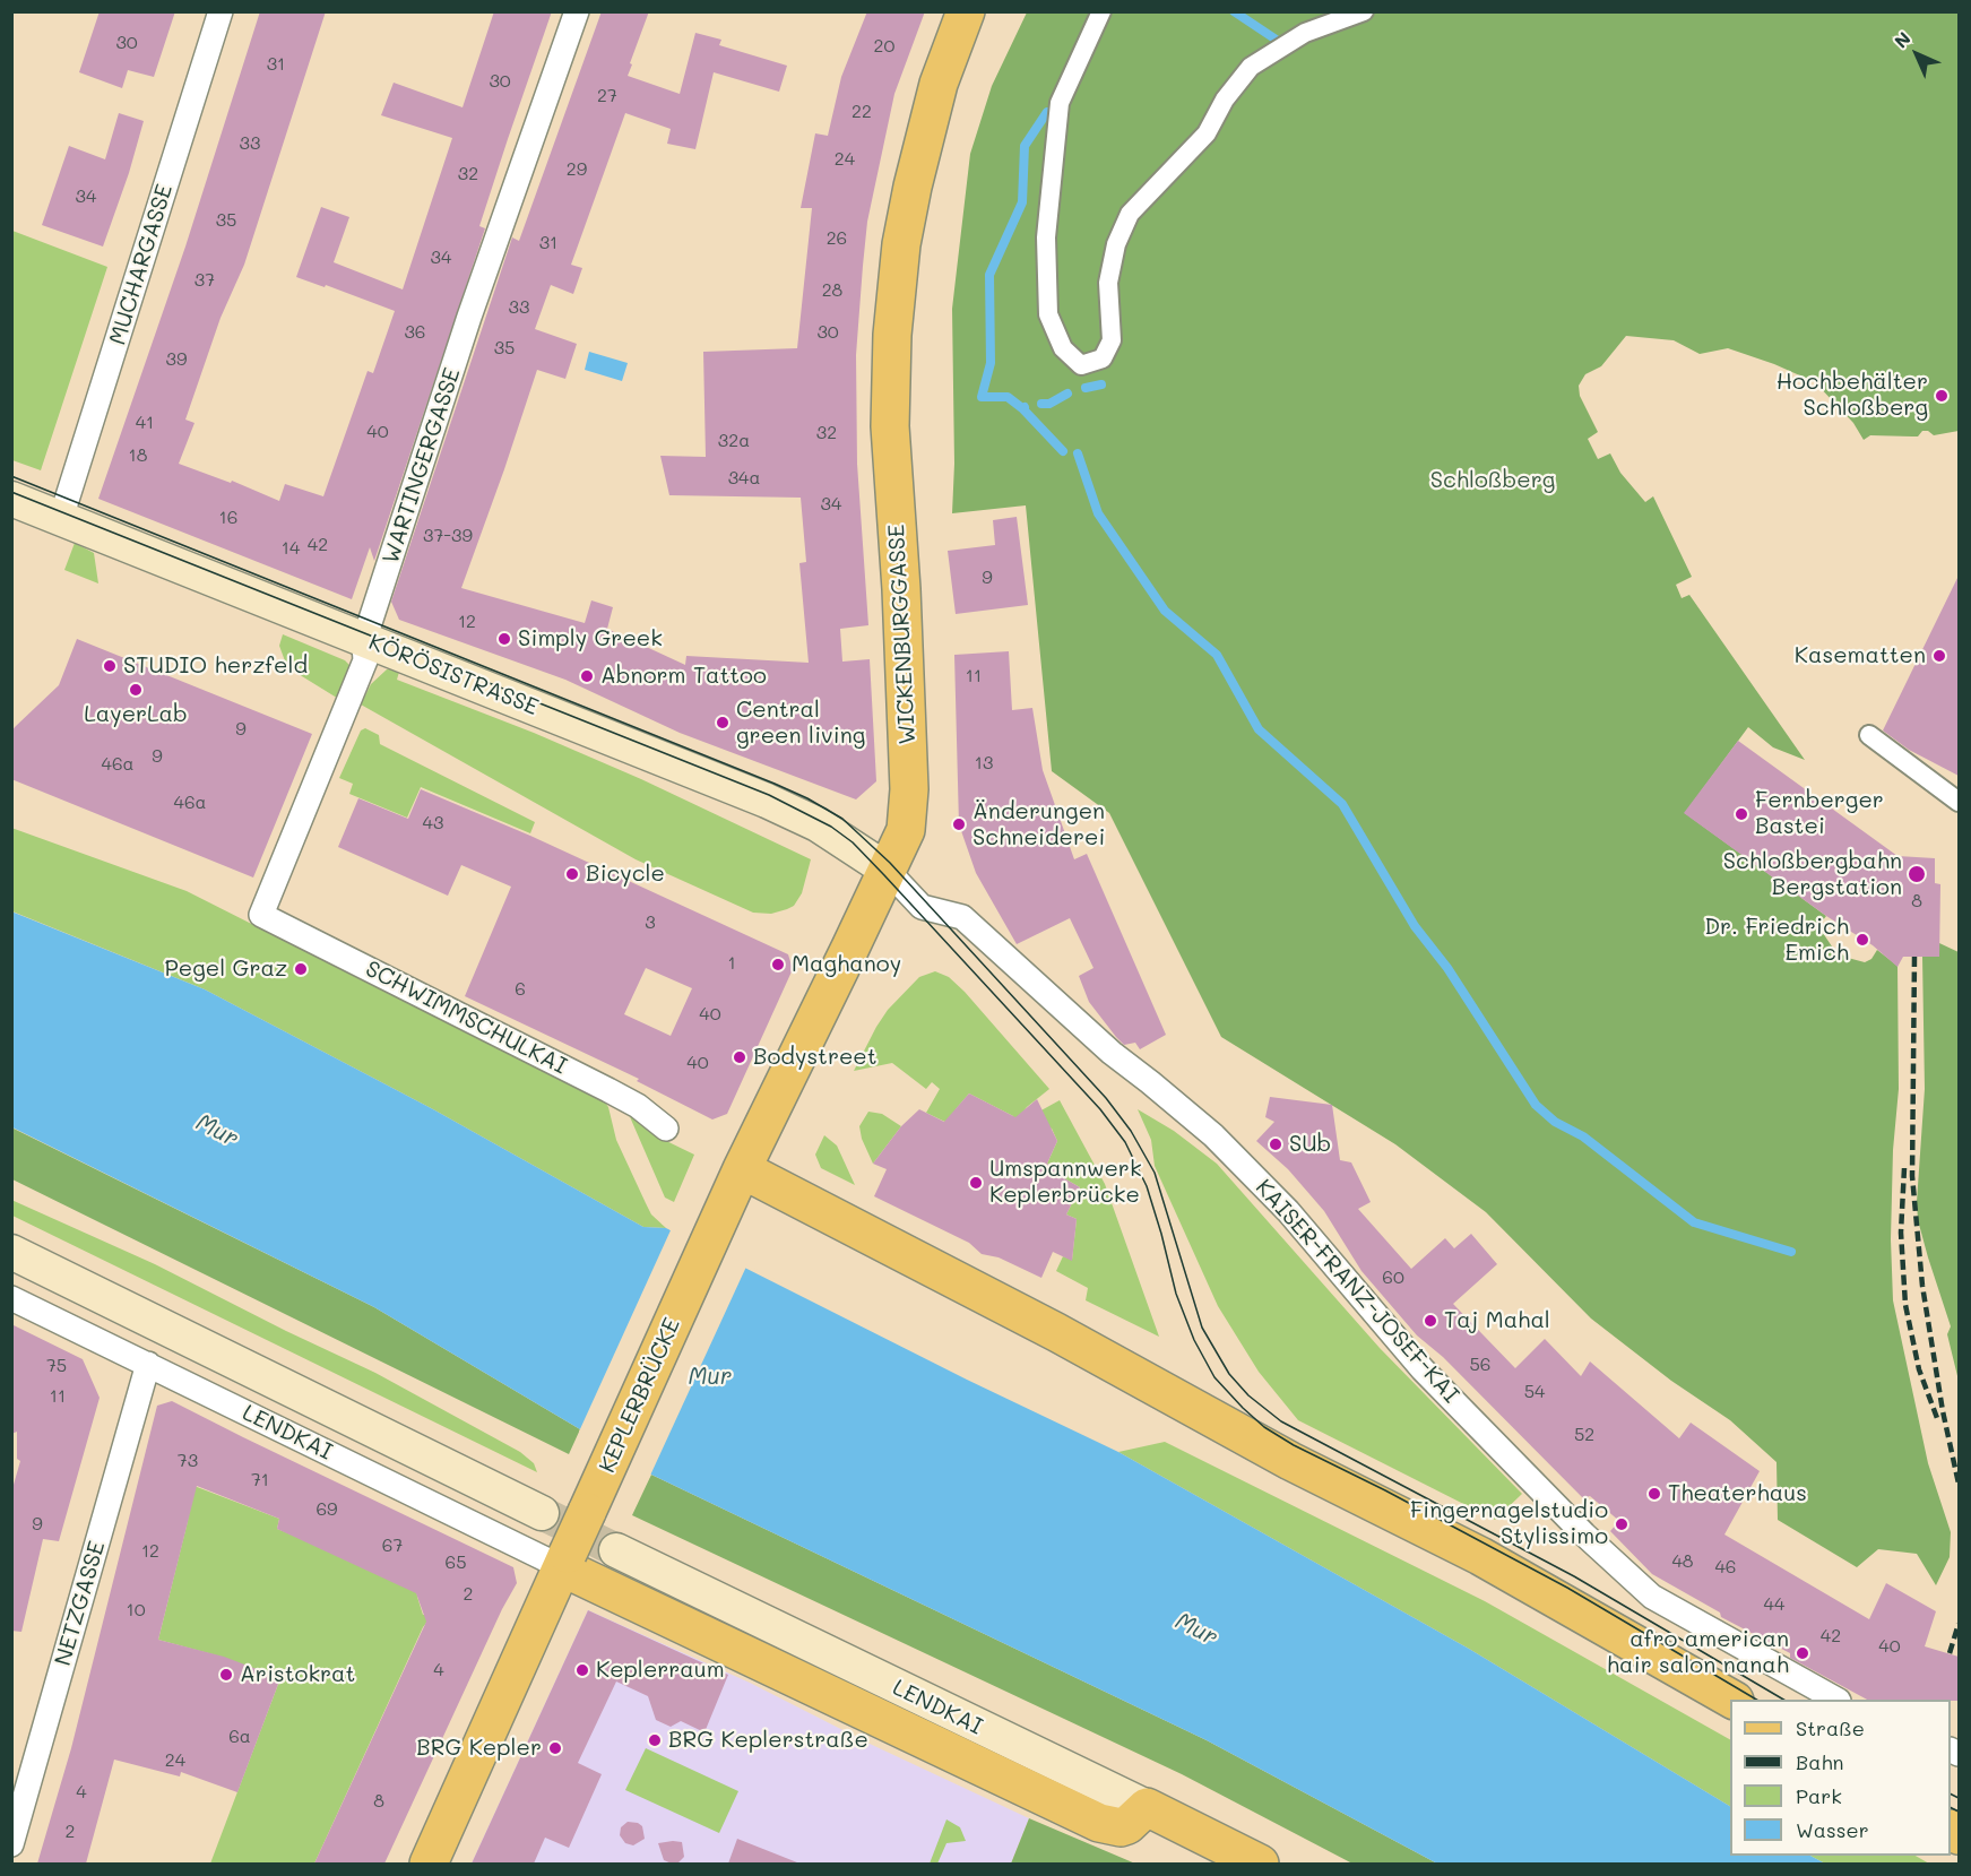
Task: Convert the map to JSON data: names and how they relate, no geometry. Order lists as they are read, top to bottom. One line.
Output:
{"streets":{"main road":["WICKENBURGGASSE","KÖRÖSISTRASSE","KEPLERBRÜCKE","LENDKAI"],"street":["MUCHARGASSE","WARTINGERGASSE","SCHWIMMSCHULKAI","KAISER-FRANZ-JOSEF-KAI","NETZGASSE"]},"crossings":[["MUCHARGASSE","KÖRÖSISTRASSE"],["WARTINGERGASSE","KÖRÖSISTRASSE"],["WARTINGERGASSE","SCHWIMMSCHULKAI"],["WICKENBURGGASSE","KÖRÖSISTRASSE"],["WICKENBURGGASSE","KAISER-FRANZ-JOSEF-KAI"],["WICKENBURGGASSE","KEPLERBRÜCKE"],["KÖRÖSISTRASSE","KAISER-FRANZ-JOSEF-KAI"],["KEPLERBRÜCKE","LENDKAI"],["LENDKAI","NETZGASSE"]],"water":["Mur"],"parks":["Schloßberg"],"places":["Hochbehälter Schloßberg","Simply Greek","Kasematten","STUDIO herzfeld","Abnorm Tattoo","LayerLab","Central green living","Fernberger Bastei","Änderungen Schneiderei","Bicycle","Schloßbergbahn Bergstation","Dr. Friedrich Emich","Maghanoy","Pegel Graz","Bodystreet","SUb","Umspannwerk Keplerbrücke","Taj Mahal","Theaterhaus","Fingernagelstudio Stylissimo","afro american hair salon nanah","Keplerraum","Aristokrat","BRG Keplerstraße","BRG Kepler"],"house_numbers":["30","20","31","30","27","22","33","24","29","32","34","35","26","31","34","37","28","33","36","30","35","39","41","40","32","32a","18","34a","34","16","37-39","42","14","9","12","11","9","9","13","46a","46a","43","8","3","1","6","40","40","60","56","75","54","11","52","73","71","69","9","67","12","48","65","46","2","44","10","42","40","4","6a","24","4","8","2"],"legend":["Straße","Bahn","Park","Wasser"],"north":"top left"}
